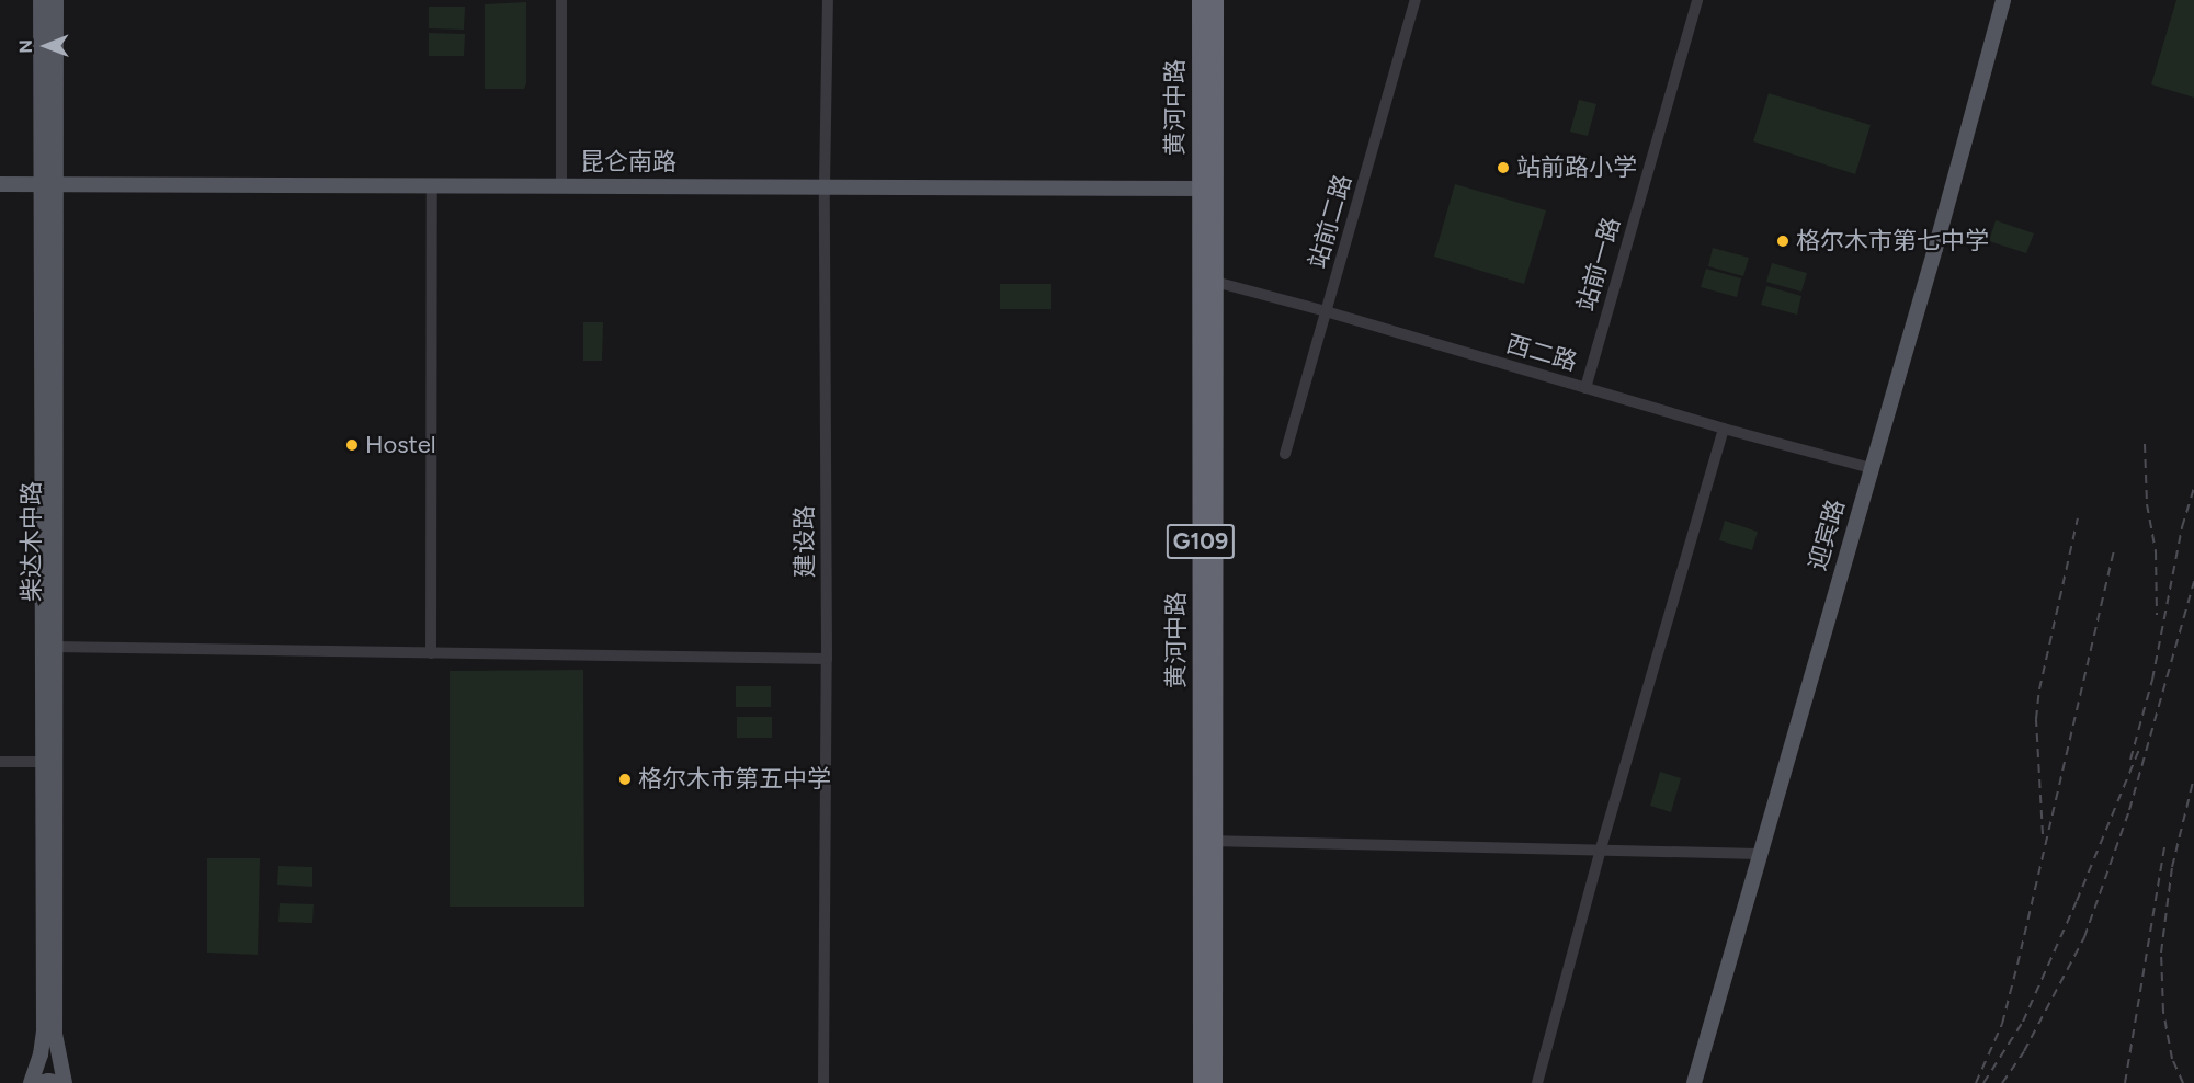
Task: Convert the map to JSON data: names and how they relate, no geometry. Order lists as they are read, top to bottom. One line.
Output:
{"streets":{"highway":["黄河中路","G109"],"main road":["昆仑南路","迎宾路","柴达木中路"],"street":["站前二路","站前一路","西二路","建设路"]},"crossings":[["黄河中路","昆仑南路"],["黄河中路","西二路"],["昆仑南路","柴达木中路"],["昆仑南路","建设路"],["站前二路","西二路"],["站前一路","西二路"],["西二路","迎宾路"]],"places":["站前路小学","格尔木市第七中学","Hostel","格尔木市第五中学"],"north":"left"}
